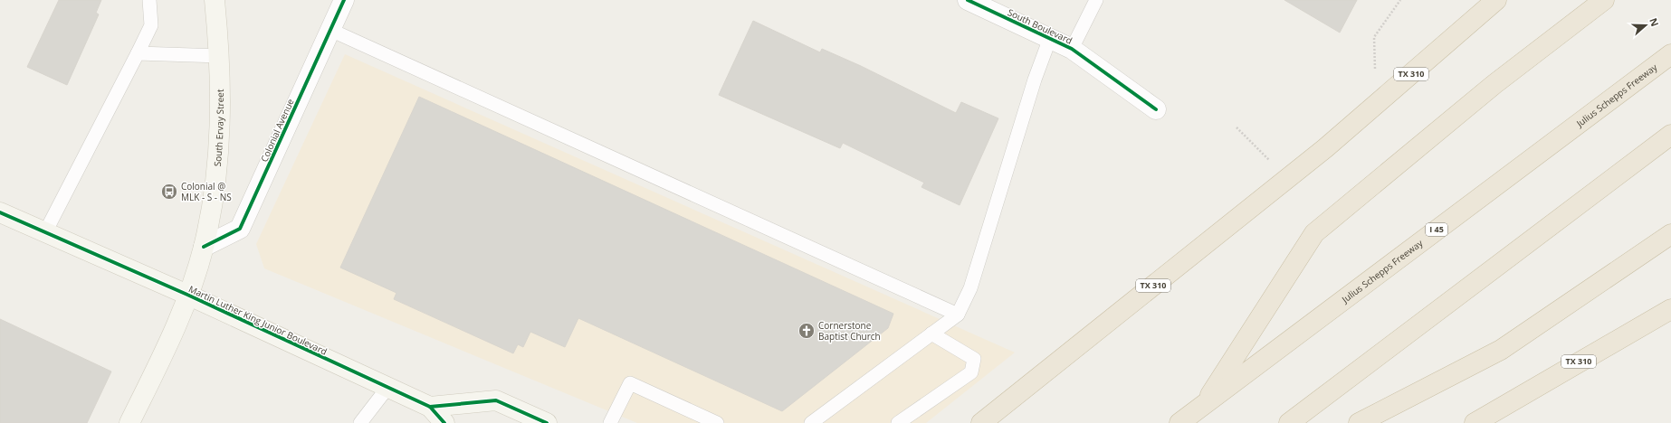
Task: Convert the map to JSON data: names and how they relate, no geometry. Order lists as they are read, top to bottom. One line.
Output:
{"streets":{"highway":["TX 310","Julius Schepps Freeway","I 45"],"main road":["South Ervay Street","Martin Luther King Junior Boulevard"],"street":["South Boulevard","Colonial Avenue"]},"crossings":[["South Ervay Street","Colonial Avenue"],["South Ervay Street","Martin Luther King Junior Boulevard"]],"places":{"bus stop":["Colonial @ MLK - S - NS"],"church":["Cornerstone Baptist Church"]},"north":"right"}
